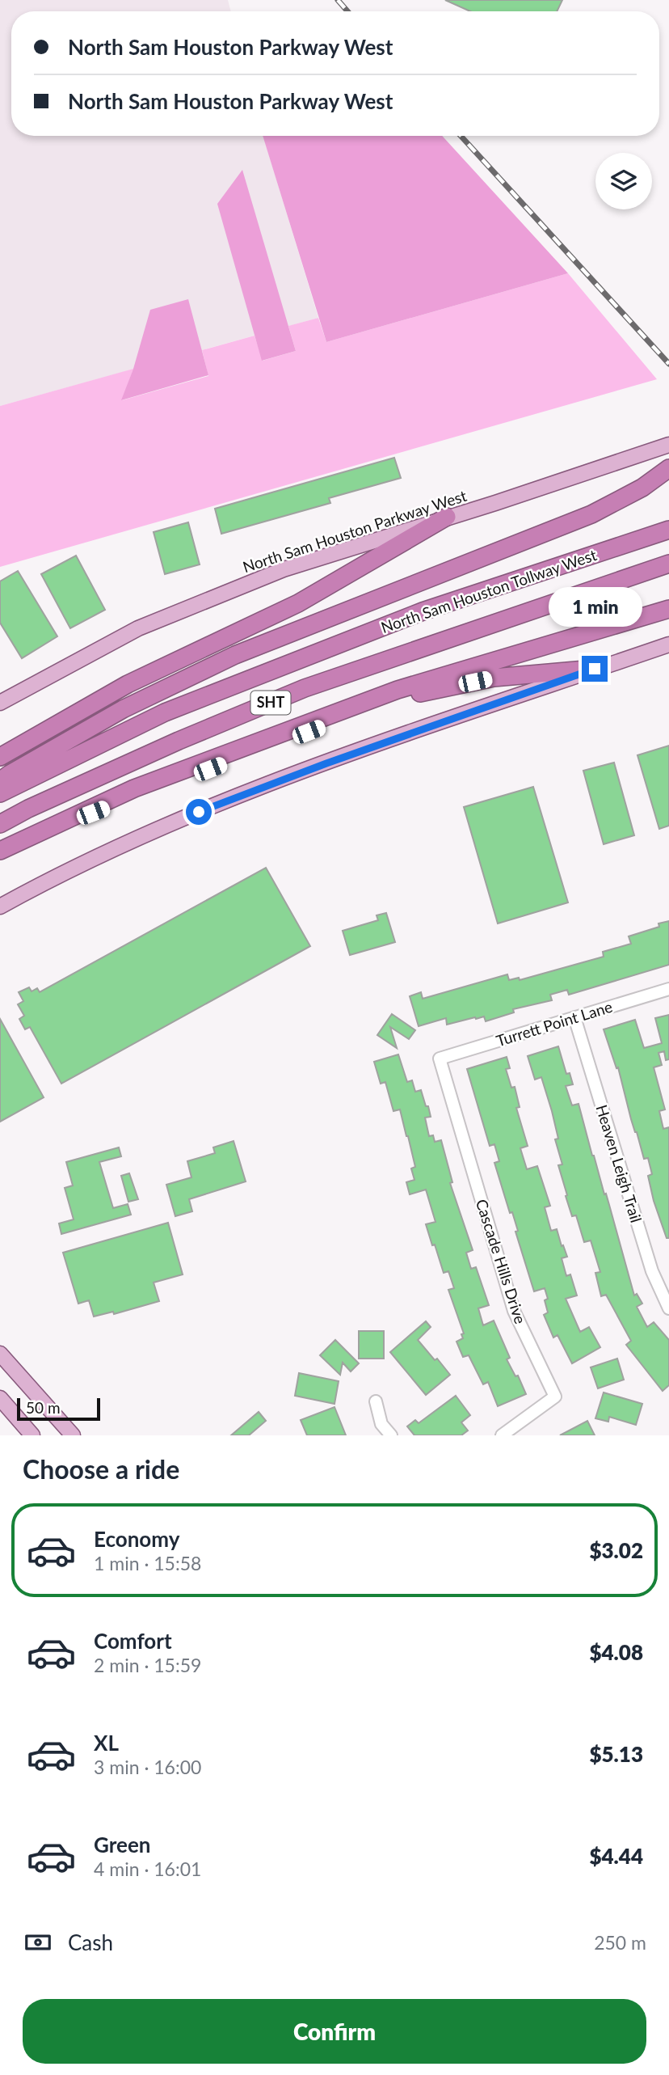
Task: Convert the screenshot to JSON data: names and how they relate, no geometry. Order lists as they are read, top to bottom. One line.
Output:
{"streets":{"highway":["North Sam Houston Tollway West","SHT"],"main road":["North Sam Houston Parkway West"],"street":["Turrett Point Lane","Heaven Leigh Trail","Cascade Hills Drive"]},"crossings":[["Turrett Point Lane","Heaven Leigh Trail"],["Turrett Point Lane","Cascade Hills Drive"]],"scale_bar":"50 m","page":{"banner":["North Sam Houston Parkway West","North Sam Houston Parkway West"],"bubble":"1 min","scale":"50 m","heading":"Choose a ride","list":[{"name":"Economy","note":"1 min · 15:58","value":"$3.02"},{"name":"Comfort","note":"2 min · 15:59","value":"$4.08"},{"name":"XL","note":"3 min · 16:00","value":"$5.13"},{"name":"Green","note":"4 min · 16:01","value":"$4.44"}],"pay":["Cash","250 m"],"buttons":"Confirm"}}
